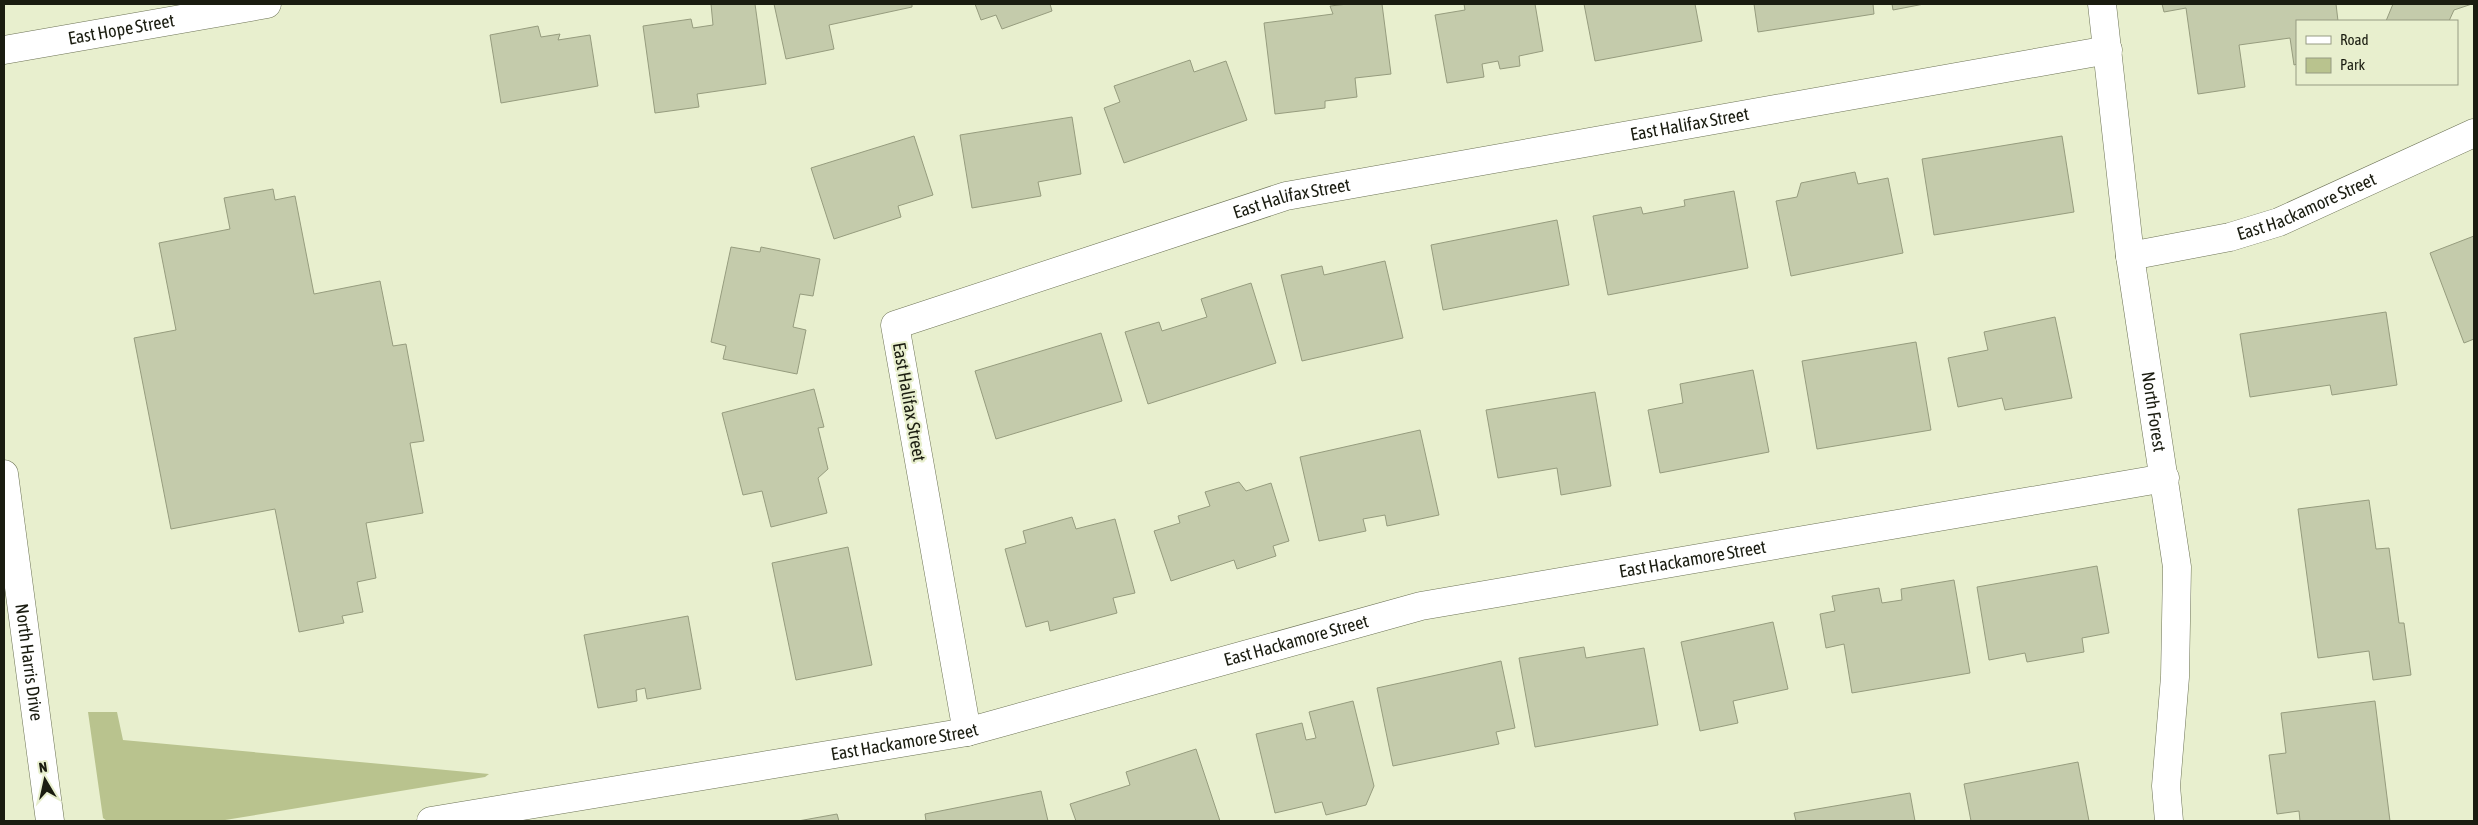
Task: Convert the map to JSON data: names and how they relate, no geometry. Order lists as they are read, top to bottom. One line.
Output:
{"streets":{"street":["East Hope Street","East Halifax Street","East Hackamore Street","North Forest","North Harris Drive"]},"crossings":[["East Halifax Street","East Hackamore Street"],["East Halifax Street","North Forest"],["East Hackamore Street","North Forest"]],"legend":["Road","Park"],"north":"top"}
